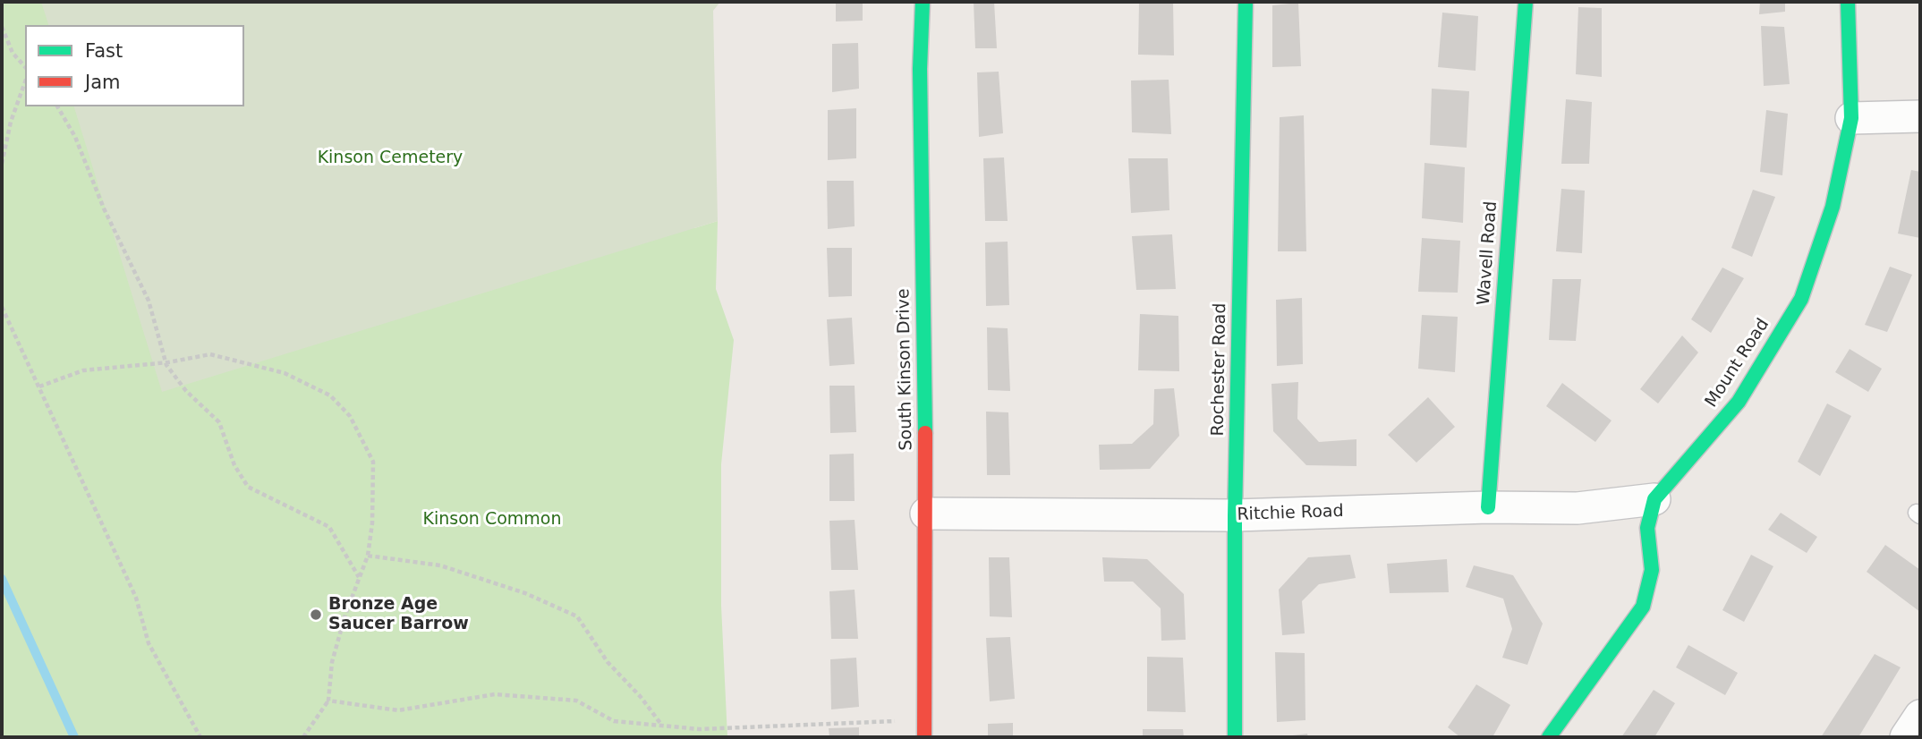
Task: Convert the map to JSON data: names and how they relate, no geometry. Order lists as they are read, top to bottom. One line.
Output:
{"streets":{"street":["Wavell Road","Mount Road","South Kinson Drive","Rochester Road","Ritchie Road"]},"crossings":[["Wavell Road","Ritchie Road"],["Mount Road","Ritchie Road"],["South Kinson Drive","Ritchie Road"],["Rochester Road","Ritchie Road"]],"parks":["Kinson Cemetery","Kinson Common"],"places":["Bronze Age Saucer Barrow"],"legend":["Fast","Jam"]}
